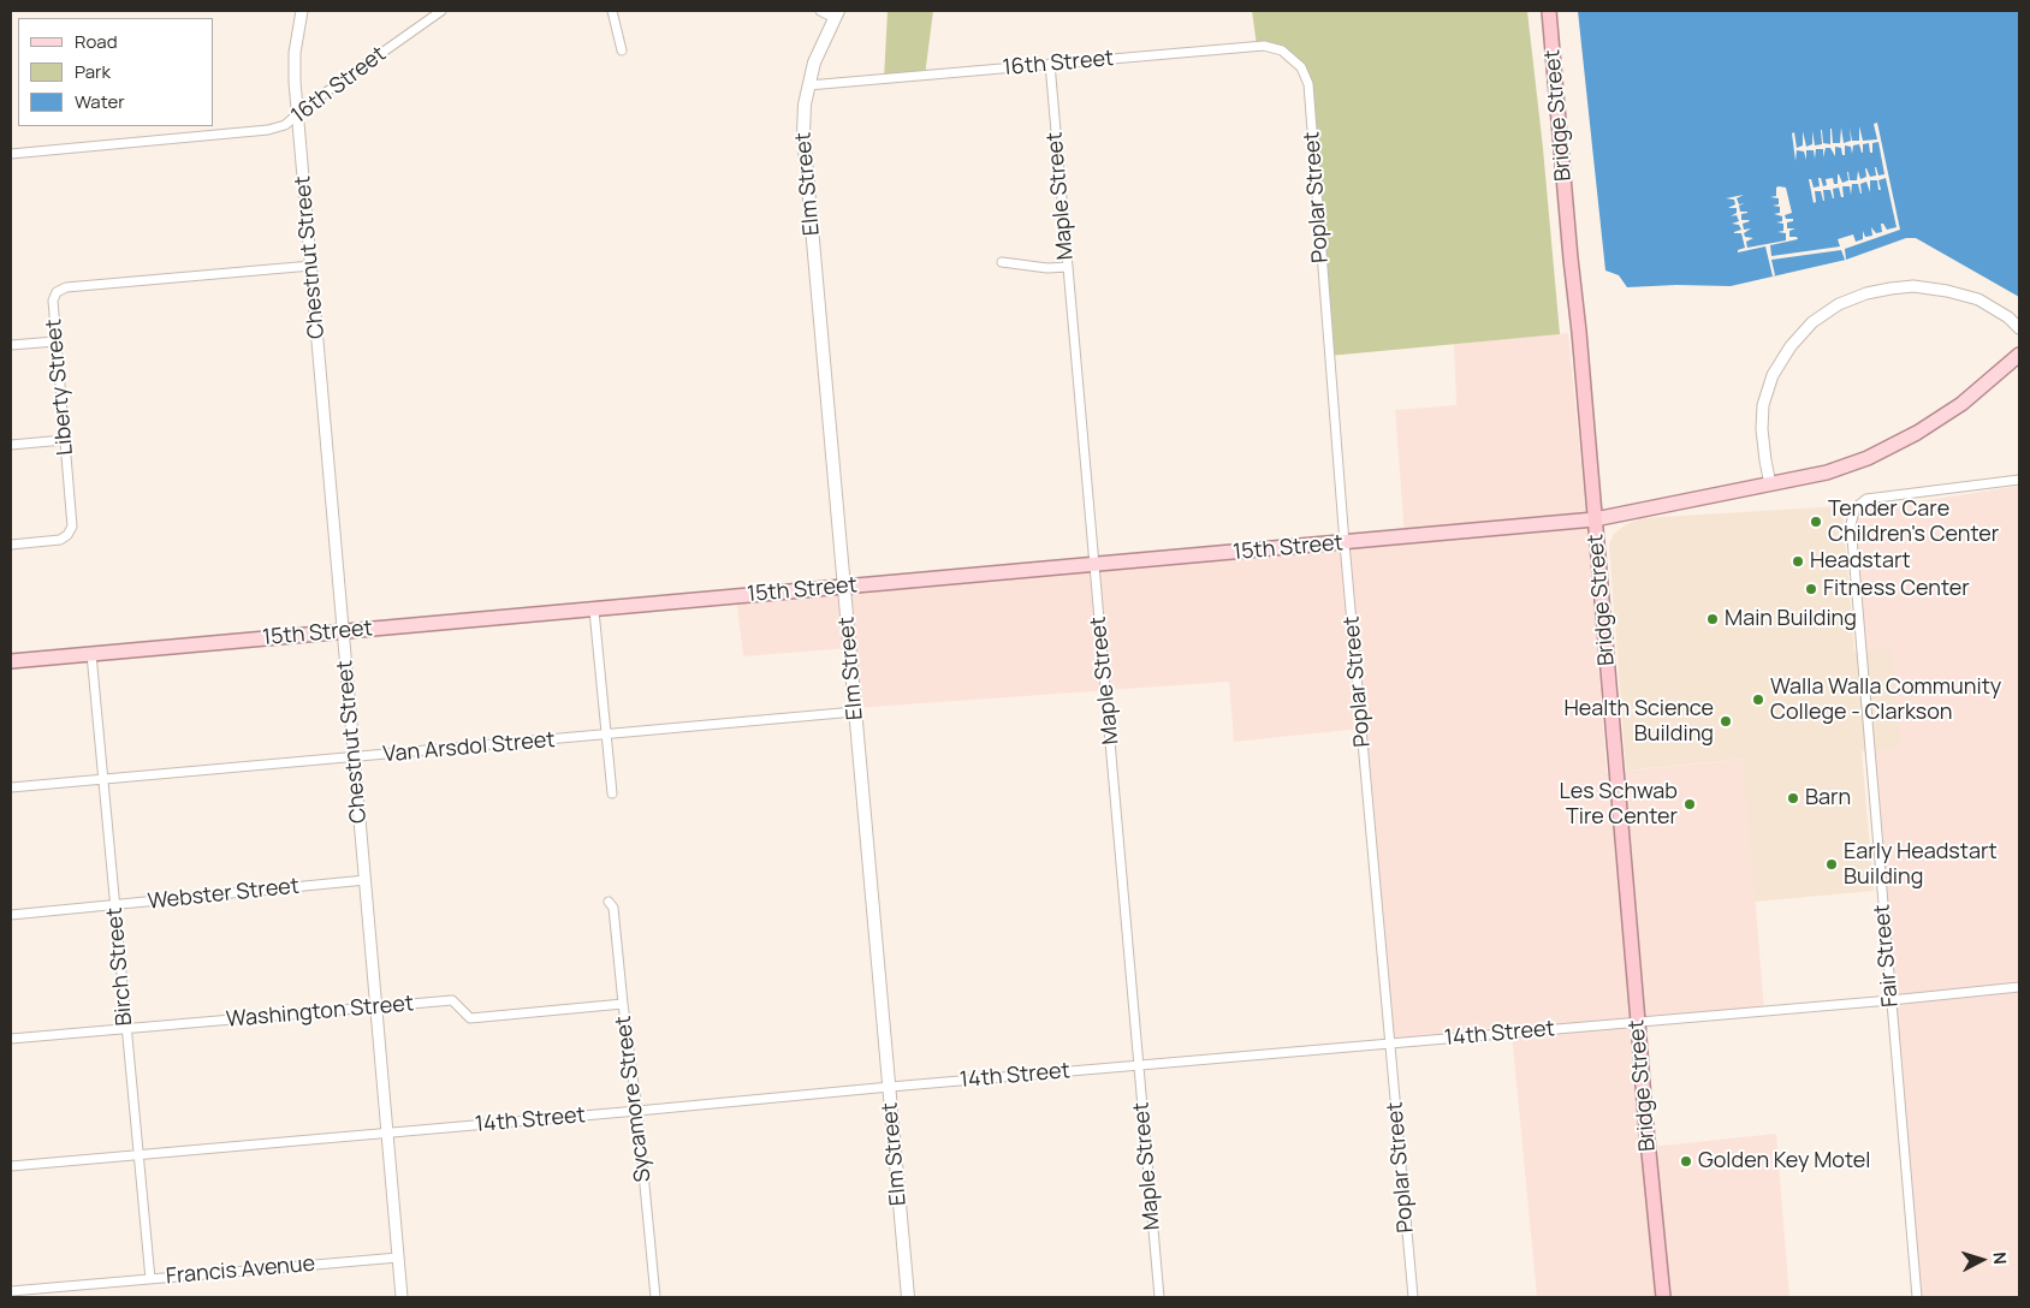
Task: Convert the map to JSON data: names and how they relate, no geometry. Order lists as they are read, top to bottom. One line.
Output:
{"streets":{"highway":["Bridge Street"],"main road":["Elm Street","15th Street"],"street":["16th Street","Maple Street","Poplar Street","Chestnut Street","Liberty Street","Van Arsdol Street","Webster Street","Fair Street","Birch Street","Washington Street","14th Street","Sycamore Street","Francis Avenue"]},"crossings":[["16th Street","Elm Street"],["16th Street","Maple Street"],["16th Street","Poplar Street"],["16th Street","Chestnut Street"],["Bridge Street","15th Street"],["Bridge Street","14th Street"],["Elm Street","15th Street"],["Elm Street","Van Arsdol Street"],["Elm Street","14th Street"],["Maple Street","15th Street"],["Maple Street","14th Street"],["Poplar Street","15th Street"],["Poplar Street","14th Street"],["Chestnut Street","Liberty Street"],["Chestnut Street","15th Street"],["Chestnut Street","Van Arsdol Street"],["Chestnut Street","Webster Street"],["Chestnut Street","Washington Street"],["Chestnut Street","14th Street"],["Chestnut Street","Francis Avenue"],["15th Street","Birch Street"],["Van Arsdol Street","Birch Street"],["Webster Street","Birch Street"],["Fair Street","14th Street"],["Birch Street","Washington Street"],["Birch Street","14th Street"],["Birch Street","Francis Avenue"],["Washington Street","Sycamore Street"],["14th Street","Sycamore Street"]],"places":["Tender Care Children's Center","Headstart","Fitness Center","Main Building","Walla Walla Community College - Clarkson","Health Science Building","Barn","Les Schwab Tire Center","Early Headstart Building","Golden Key Motel"],"legend":["Road","Park","Water"],"north":"right"}
